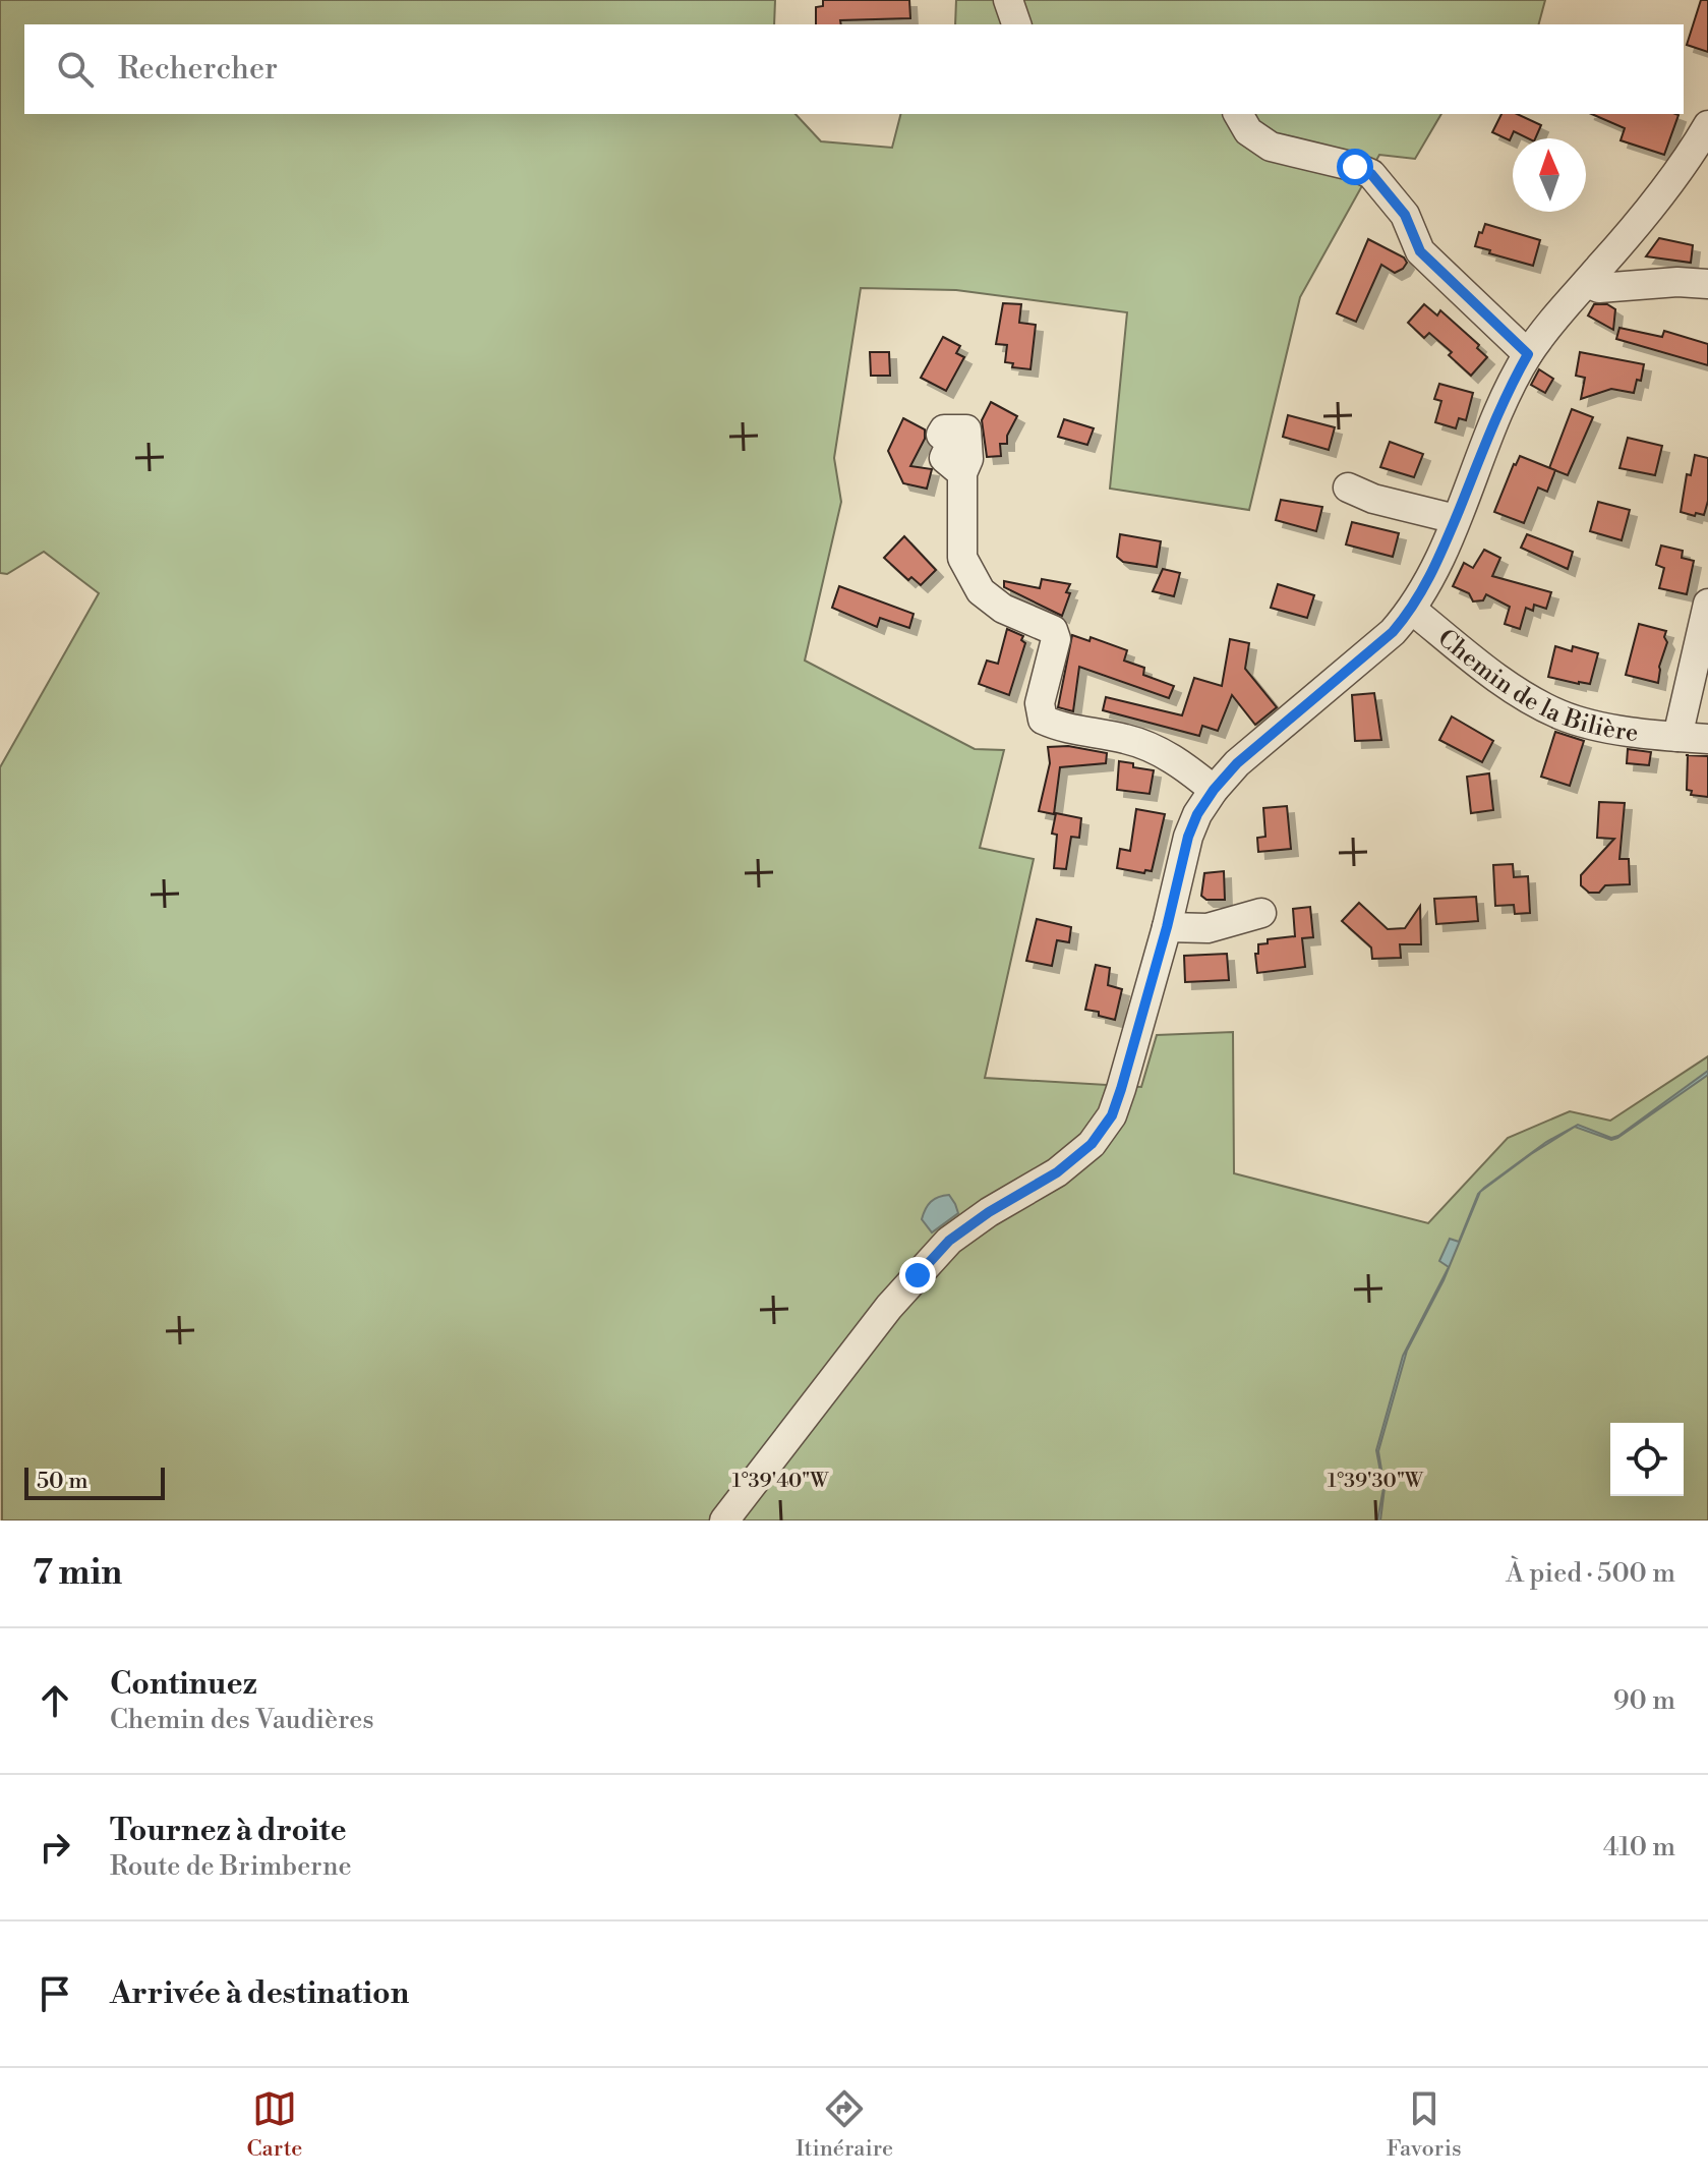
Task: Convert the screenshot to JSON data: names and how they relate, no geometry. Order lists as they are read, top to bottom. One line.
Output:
{"streets":{"street":["Chemin de la Bilière"]},"scale_bar":"50 m","north":"top","page":{"search":"Rechercher","scale":"50 m","heading":["7 min","À pied · 500 m"],"list":[["Continuez","Chemin des Vaudières","90 m"],["Tournez à droite","Route de Brimberne","410 m"],"Arrivée à destination"],"nav":["Carte","Itinéraire","Favoris"]},"coordinates":["1°39'40\"W","1°39'30\"W"]}
